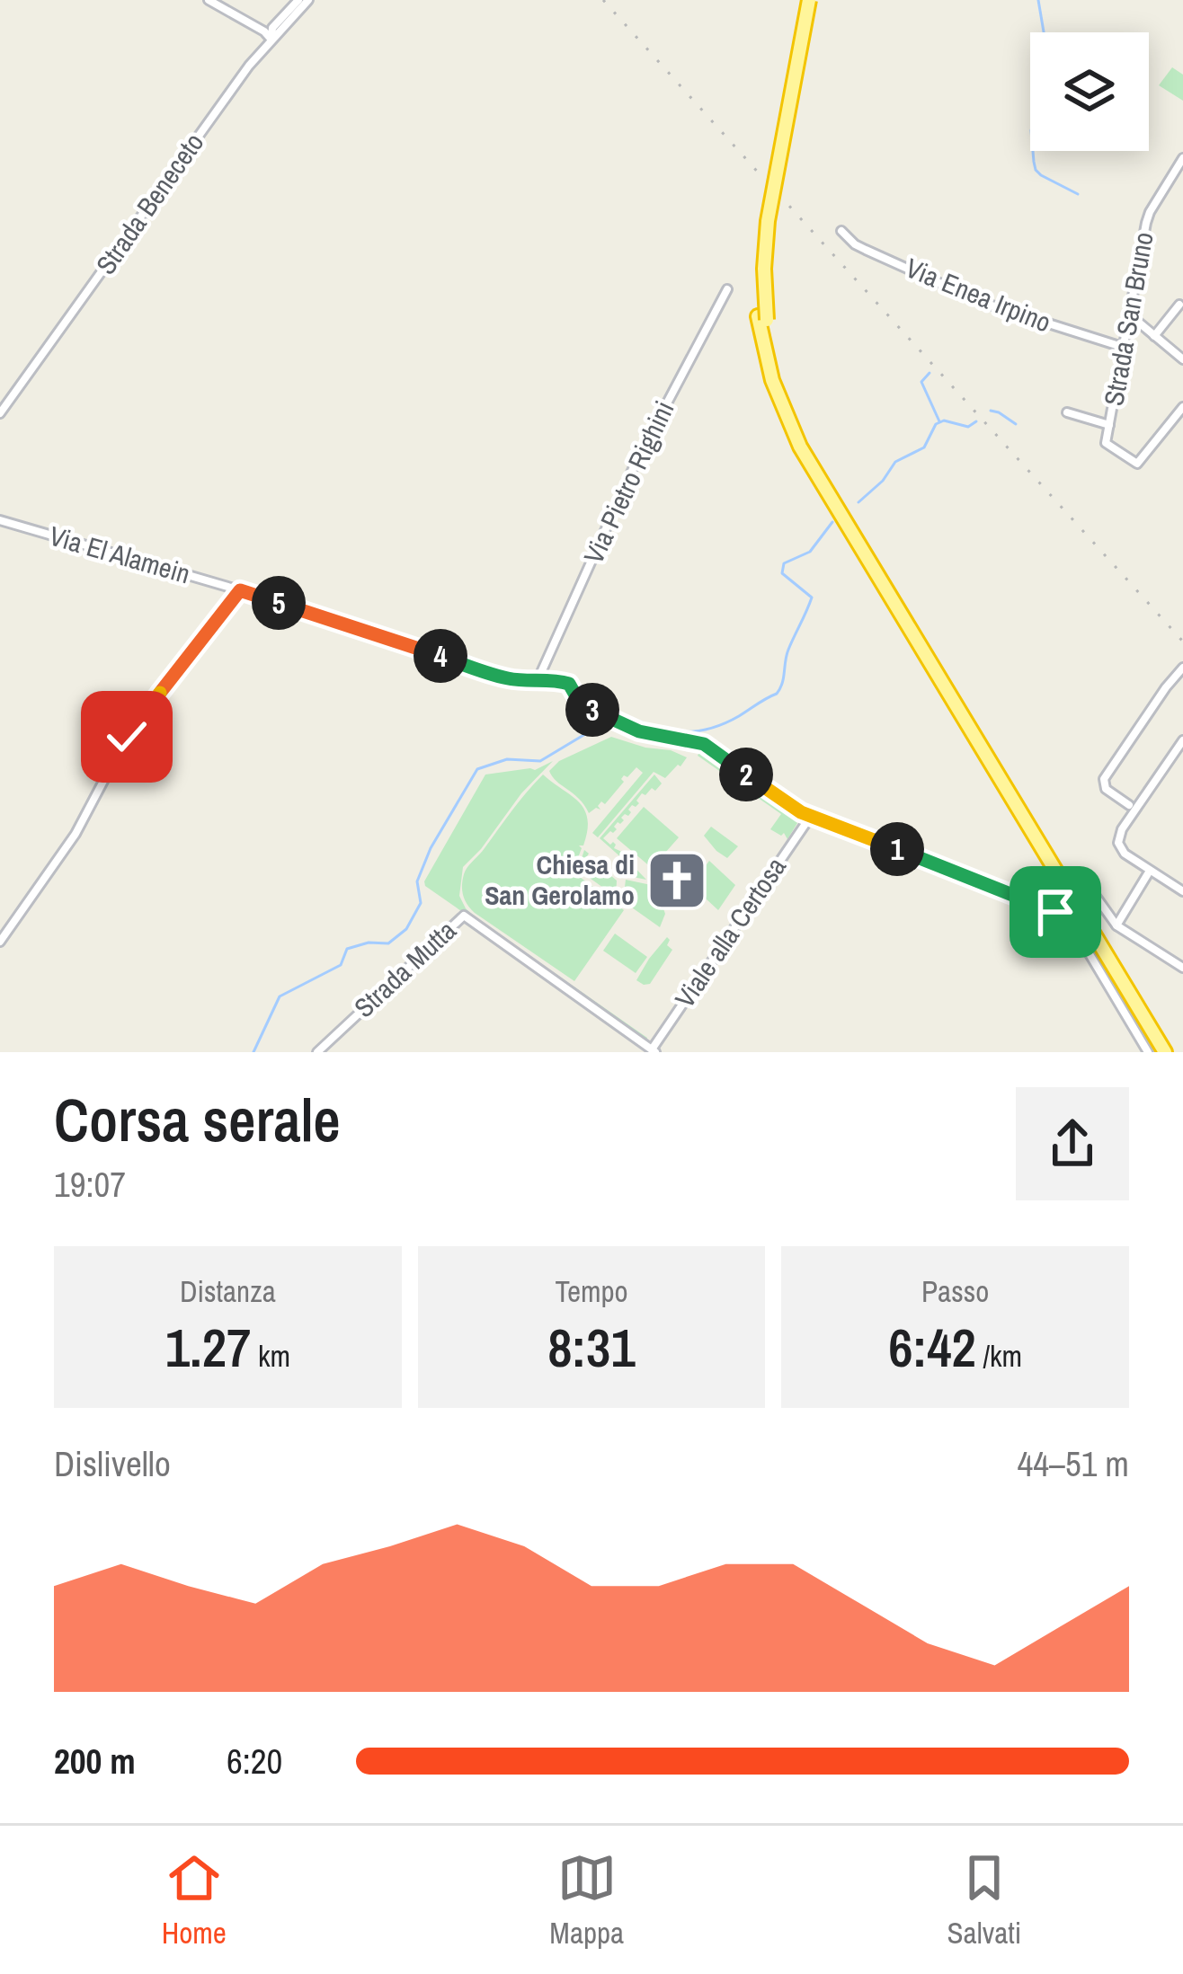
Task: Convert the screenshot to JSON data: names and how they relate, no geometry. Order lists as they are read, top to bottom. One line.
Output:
{"streets":{"street":["Strada Beneceto","Via Enea Irpino","Strada San Bruno","Via Pietro Righini","Via El Alamein","Viale alla Certosa","Strada Mutta"]},"crossings":[["Via Enea Irpino","Strada San Bruno"],["Via Pietro Righini","Via El Alamein"],["Viale alla Certosa","Strada Mutta"]],"places":{"church":["Chiesa di San Gerolamo"]},"page":{"pins":["5","4","3","2","1"],"heading":["Corsa serale","19:07"],"stats":[["Distanza","1.27 km"],["Tempo","8:31"],["Passo","6:42 /km"]],"chart":["Dislivello","44–51 m"],"list":[{"name":"200 m","note":"6:20"}],"tabs":["Home","Mappa","Salvati"]}}
